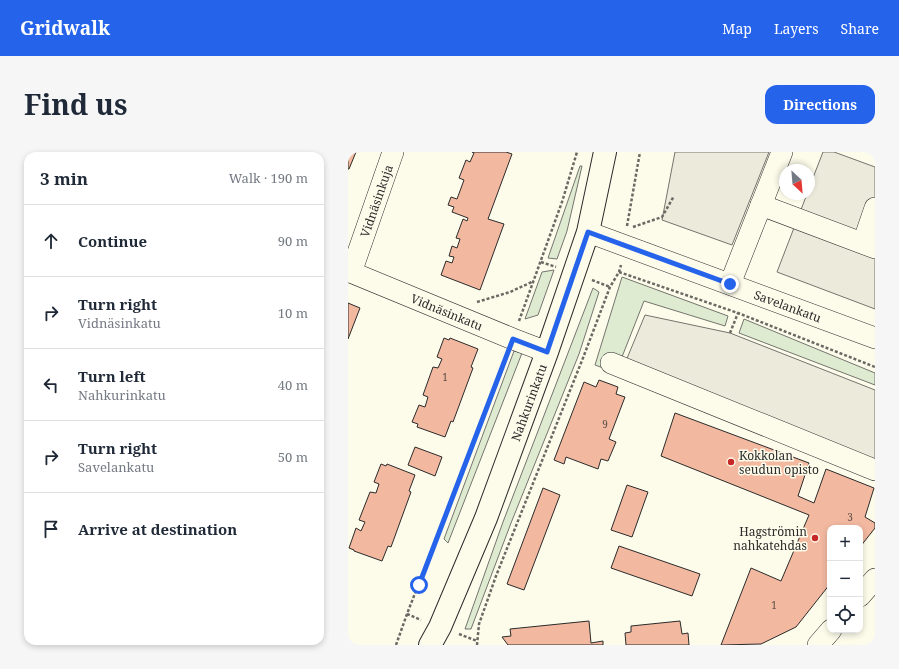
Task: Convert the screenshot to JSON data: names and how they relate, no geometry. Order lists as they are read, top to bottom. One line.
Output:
{"streets":{"main road":["Nahkurinkatu"],"street":["Vidnäsinkuja","Savelankatu","Vidnäsinkatu"]},"crossings":[["Vidnäsinkuja","Vidnäsinkatu"],["Savelankatu","Nahkurinkatu"],["Vidnäsinkatu","Nahkurinkatu"]],"places":["Kokkolan seudun opisto","Hagströmin nahkatehdas"],"house_numbers":["1","9","3","1"],"north":"bottom right","page":{"header":"Gridwalk","nav":["Map","Layers","Share"],"title":"Find us","buttons":"Directions","heading":["3 min","Walk · 190 m"],"list":[["Continue","90 m"],["Turn right","Vidnäsinkatu","10 m"],["Turn left","Nahkurinkatu","40 m"],["Turn right","Savelankatu","50 m"],"Arrive at destination"],"map_buttons":["+","−"]}}
